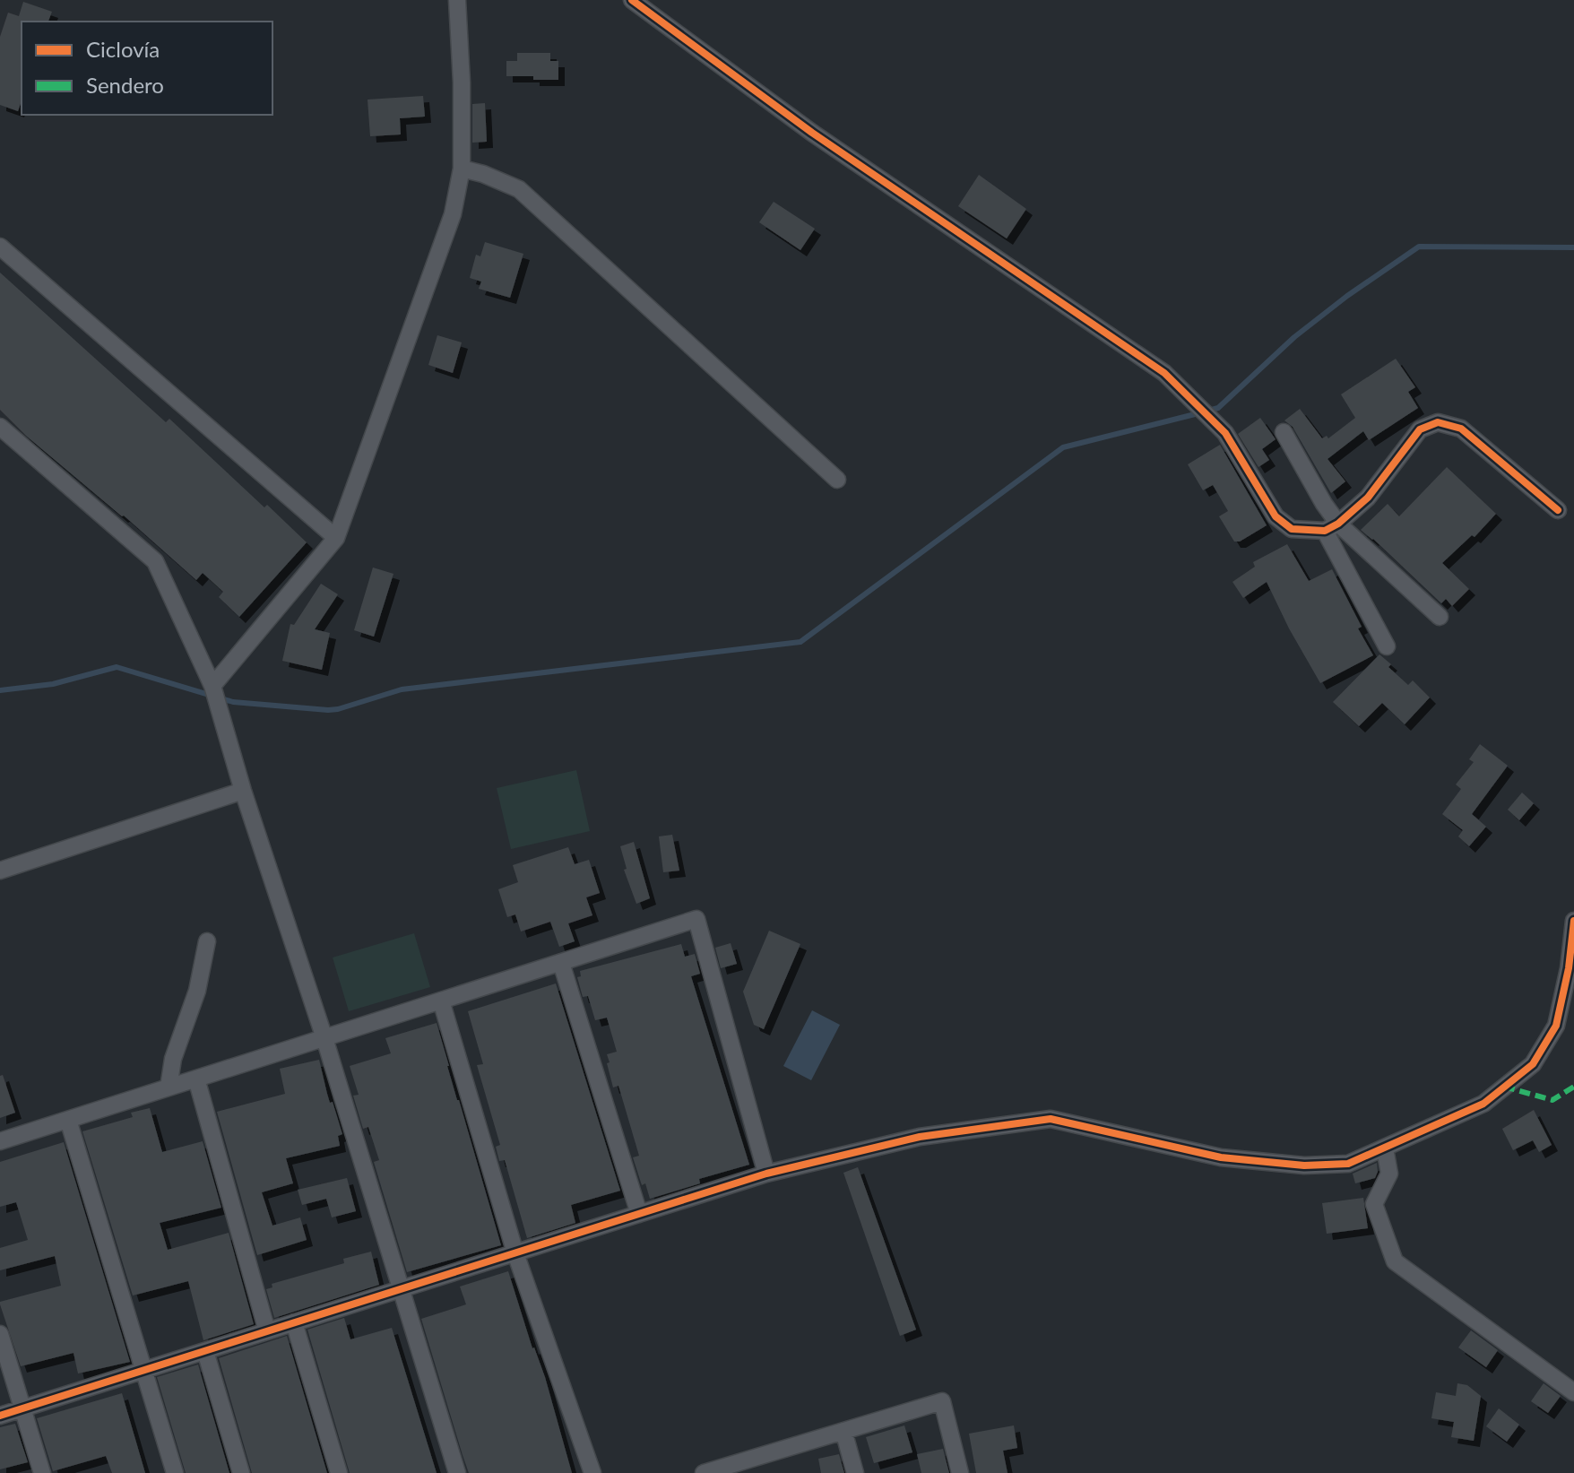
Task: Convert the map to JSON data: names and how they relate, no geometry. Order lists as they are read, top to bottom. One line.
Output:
{"legend":["Ciclovía","Sendero"]}
